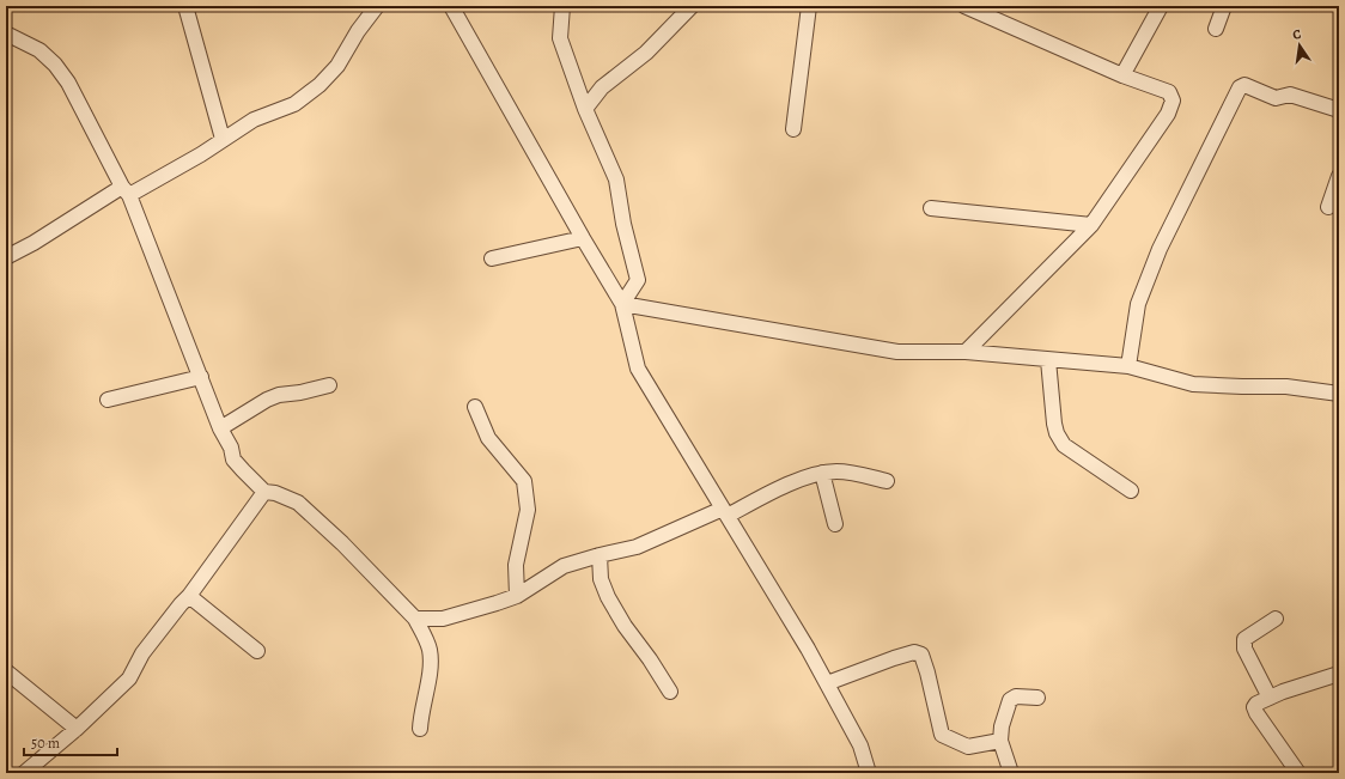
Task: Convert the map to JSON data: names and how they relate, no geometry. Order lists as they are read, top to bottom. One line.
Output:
{"scale_bar":"50 m","north":"top"}
